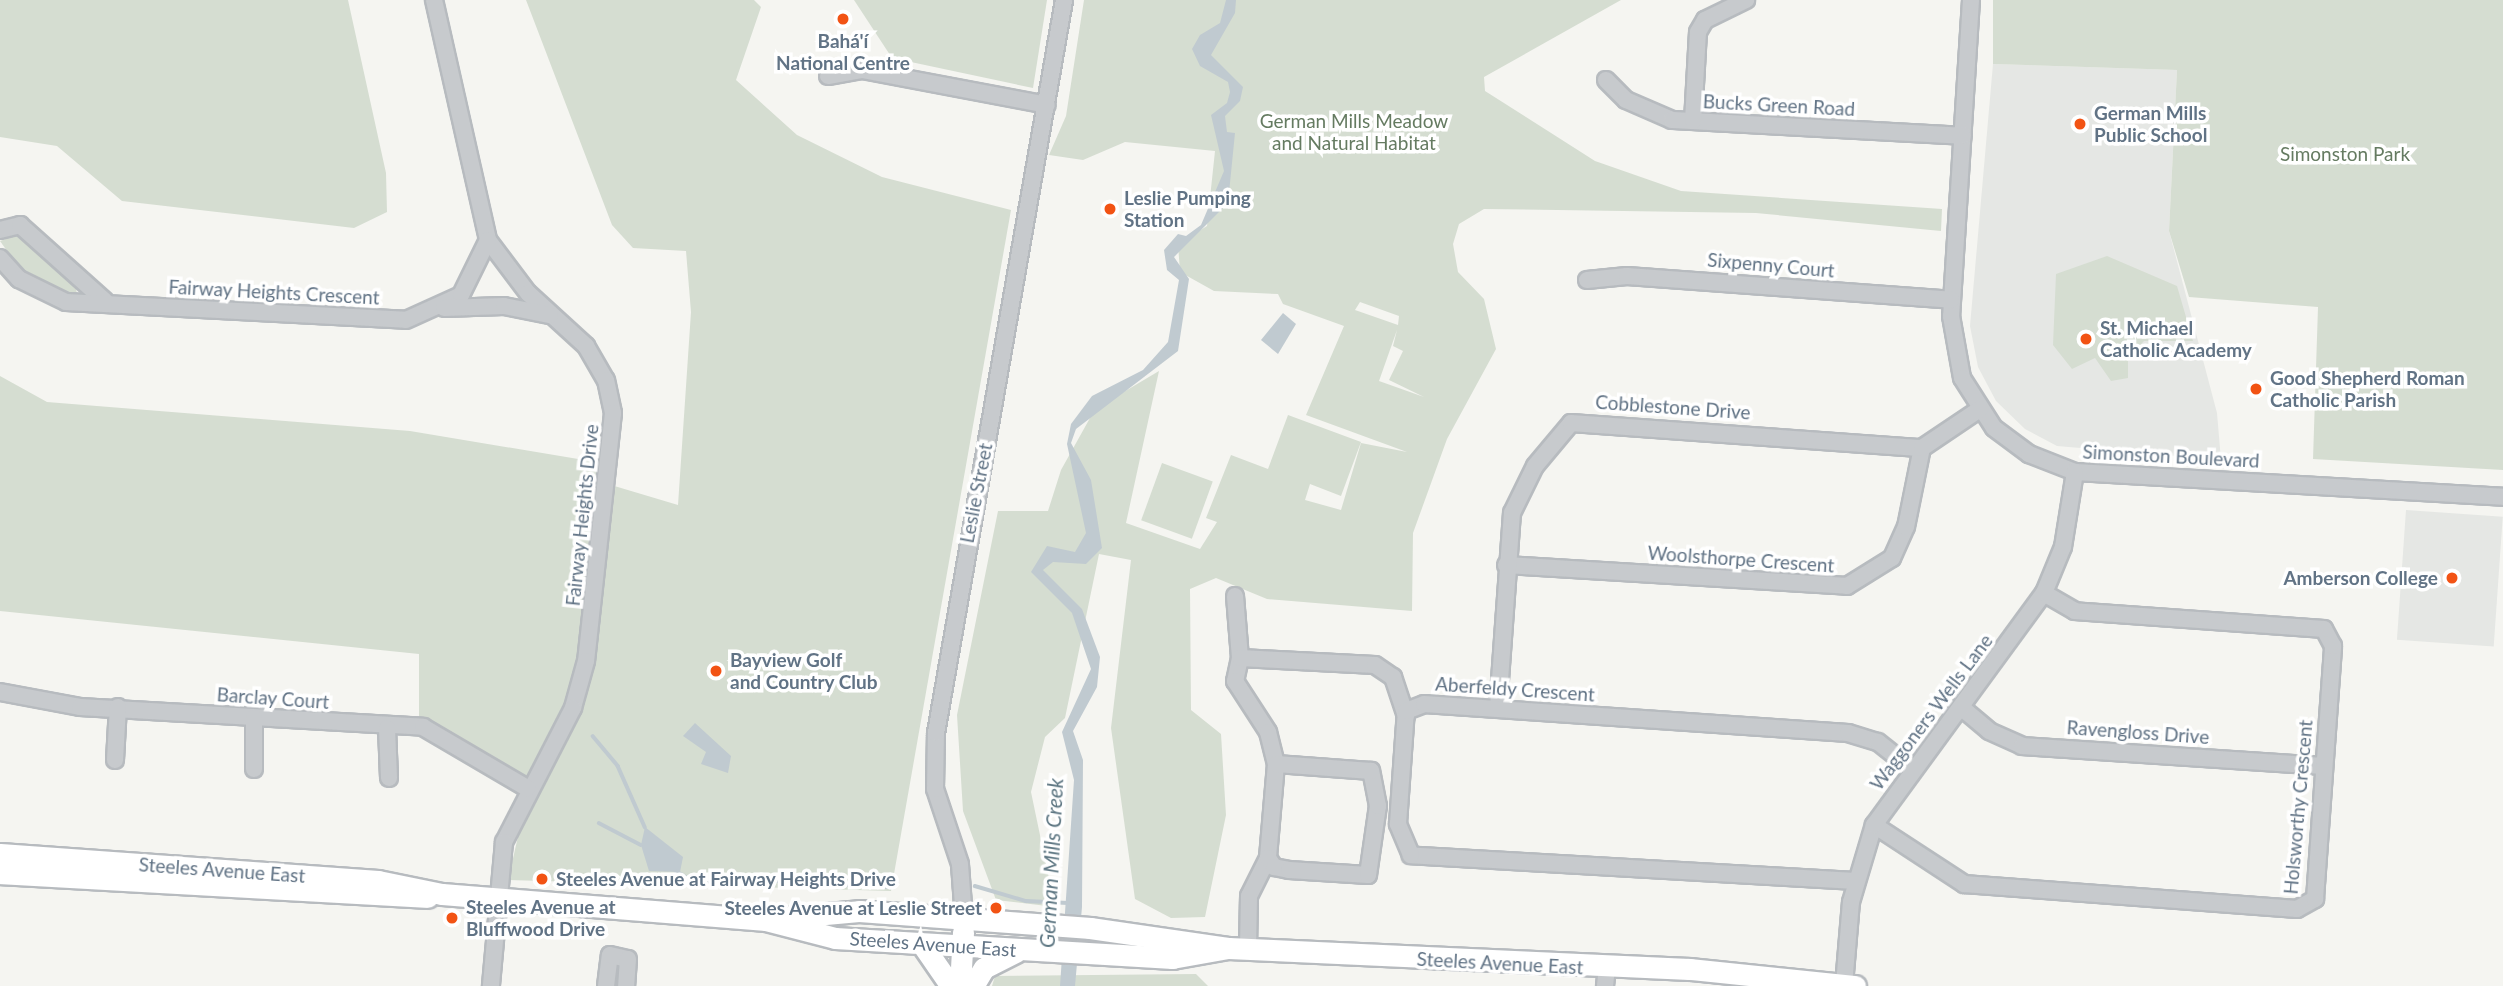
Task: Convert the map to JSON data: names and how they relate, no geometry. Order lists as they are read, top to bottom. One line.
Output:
{"streets":{"main road":["Leslie Street","Steeles Avenue East"],"street":["Bucks Green Road","Sixpenny Court","Fairway Heights Crescent","Cobblestone Drive","Simonston Boulevard","Fairway Heights Drive","Woolsthorpe Crescent","Aberfeldy Crescent","Barclay Court","Waggoners Wells Lane","Ravengloss Drive","Holsworthy Crescent"]},"crossings":[["Bucks Green Road","Simonston Boulevard"],["Sixpenny Court","Simonston Boulevard"],["Fairway Heights Crescent","Fairway Heights Drive"],["Cobblestone Drive","Woolsthorpe Crescent"],["Cobblestone Drive","Aberfeldy Crescent"],["Simonston Boulevard","Waggoners Wells Lane"],["Leslie Street","Steeles Avenue East"],["Fairway Heights Drive","Barclay Court"],["Fairway Heights Drive","Steeles Avenue East"],["Aberfeldy Crescent","Waggoners Wells Lane"],["Waggoners Wells Lane","Ravengloss Drive"],["Waggoners Wells Lane","Holsworthy Crescent"],["Waggoners Wells Lane","Steeles Avenue East"],["Ravengloss Drive","Holsworthy Crescent"]],"water":["German Mills Creek"],"parks":["German Mills Meadow and Natural Habitat","Simonston Park"],"places":["Bahá'í National Centre","German Mills Public School","Leslie Pumping Station","St. Michael Catholic Academy","Good Shepherd Roman Catholic Parish","Amberson College","Bayview Golf and Country Club","Steeles Avenue at Fairway Heights Drive","Steeles Avenue at Leslie Street","Steeles Avenue at Bluffwood Drive"]}
